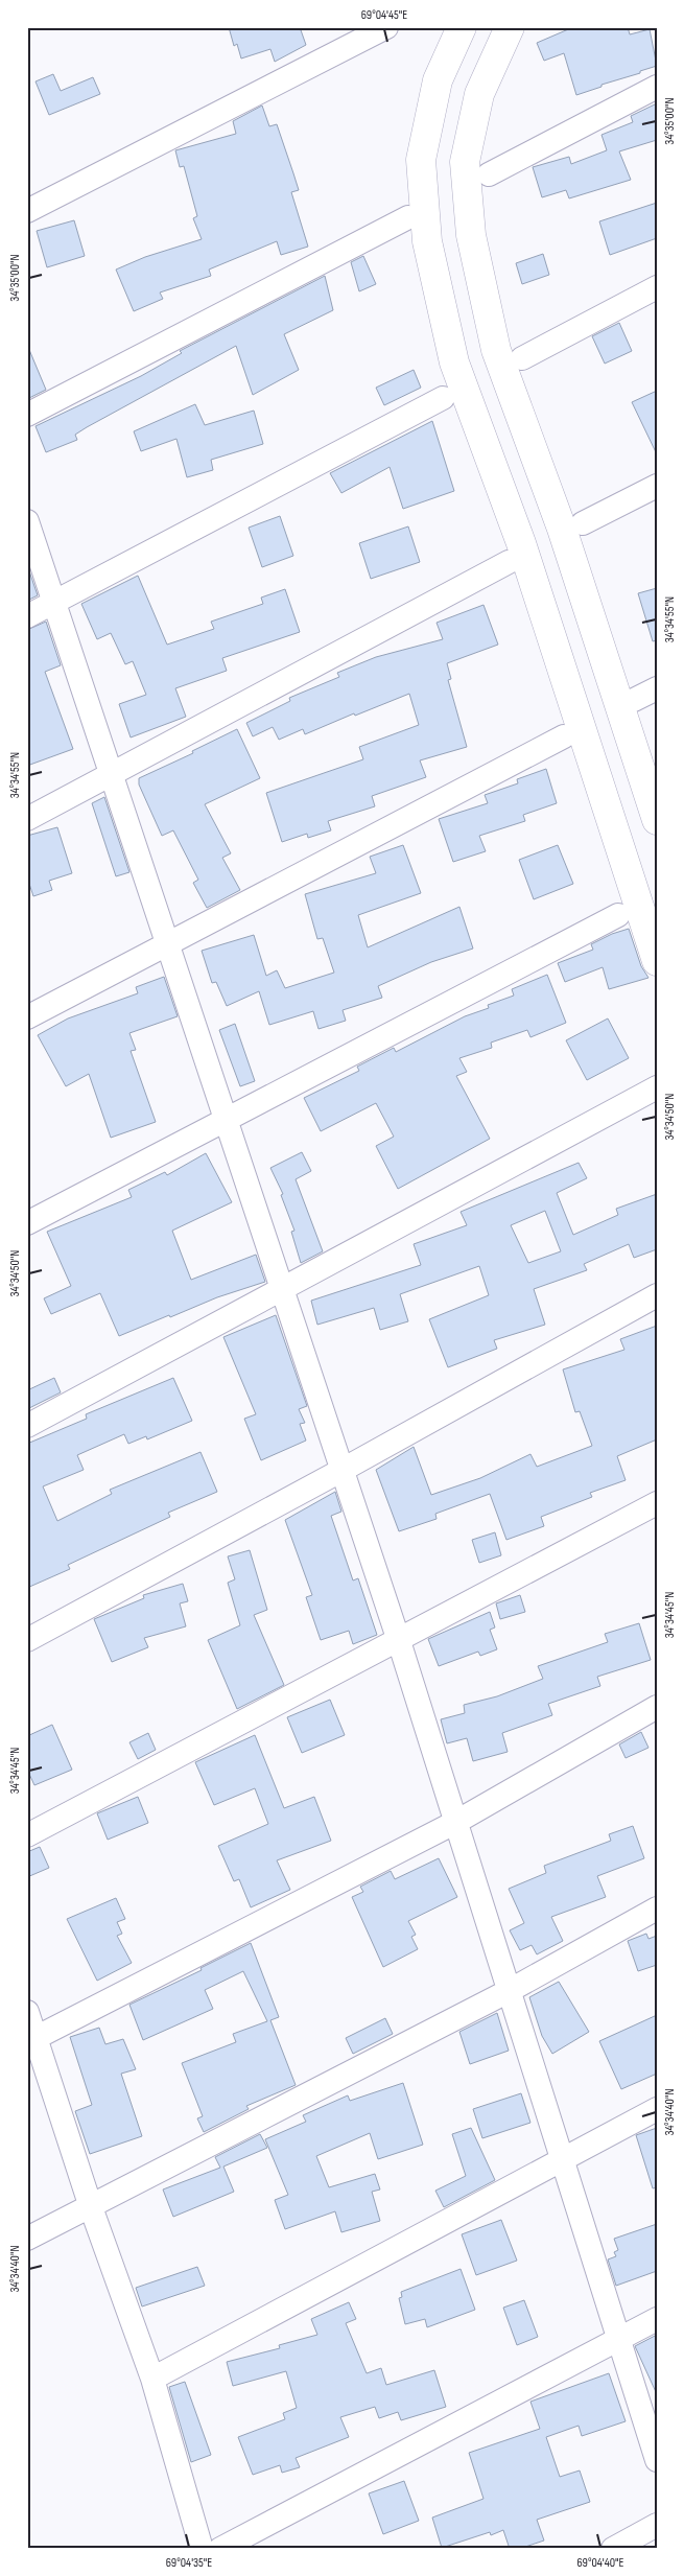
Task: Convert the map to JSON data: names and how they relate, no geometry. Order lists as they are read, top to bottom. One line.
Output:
{"coordinates":["69°04'45\"E","34°35'00\"N","34°34'55\"N","34°34'50\"N","34°34'45\"N","34°34'40\"N","69°04'35\"E","69°04'40\"E"]}
